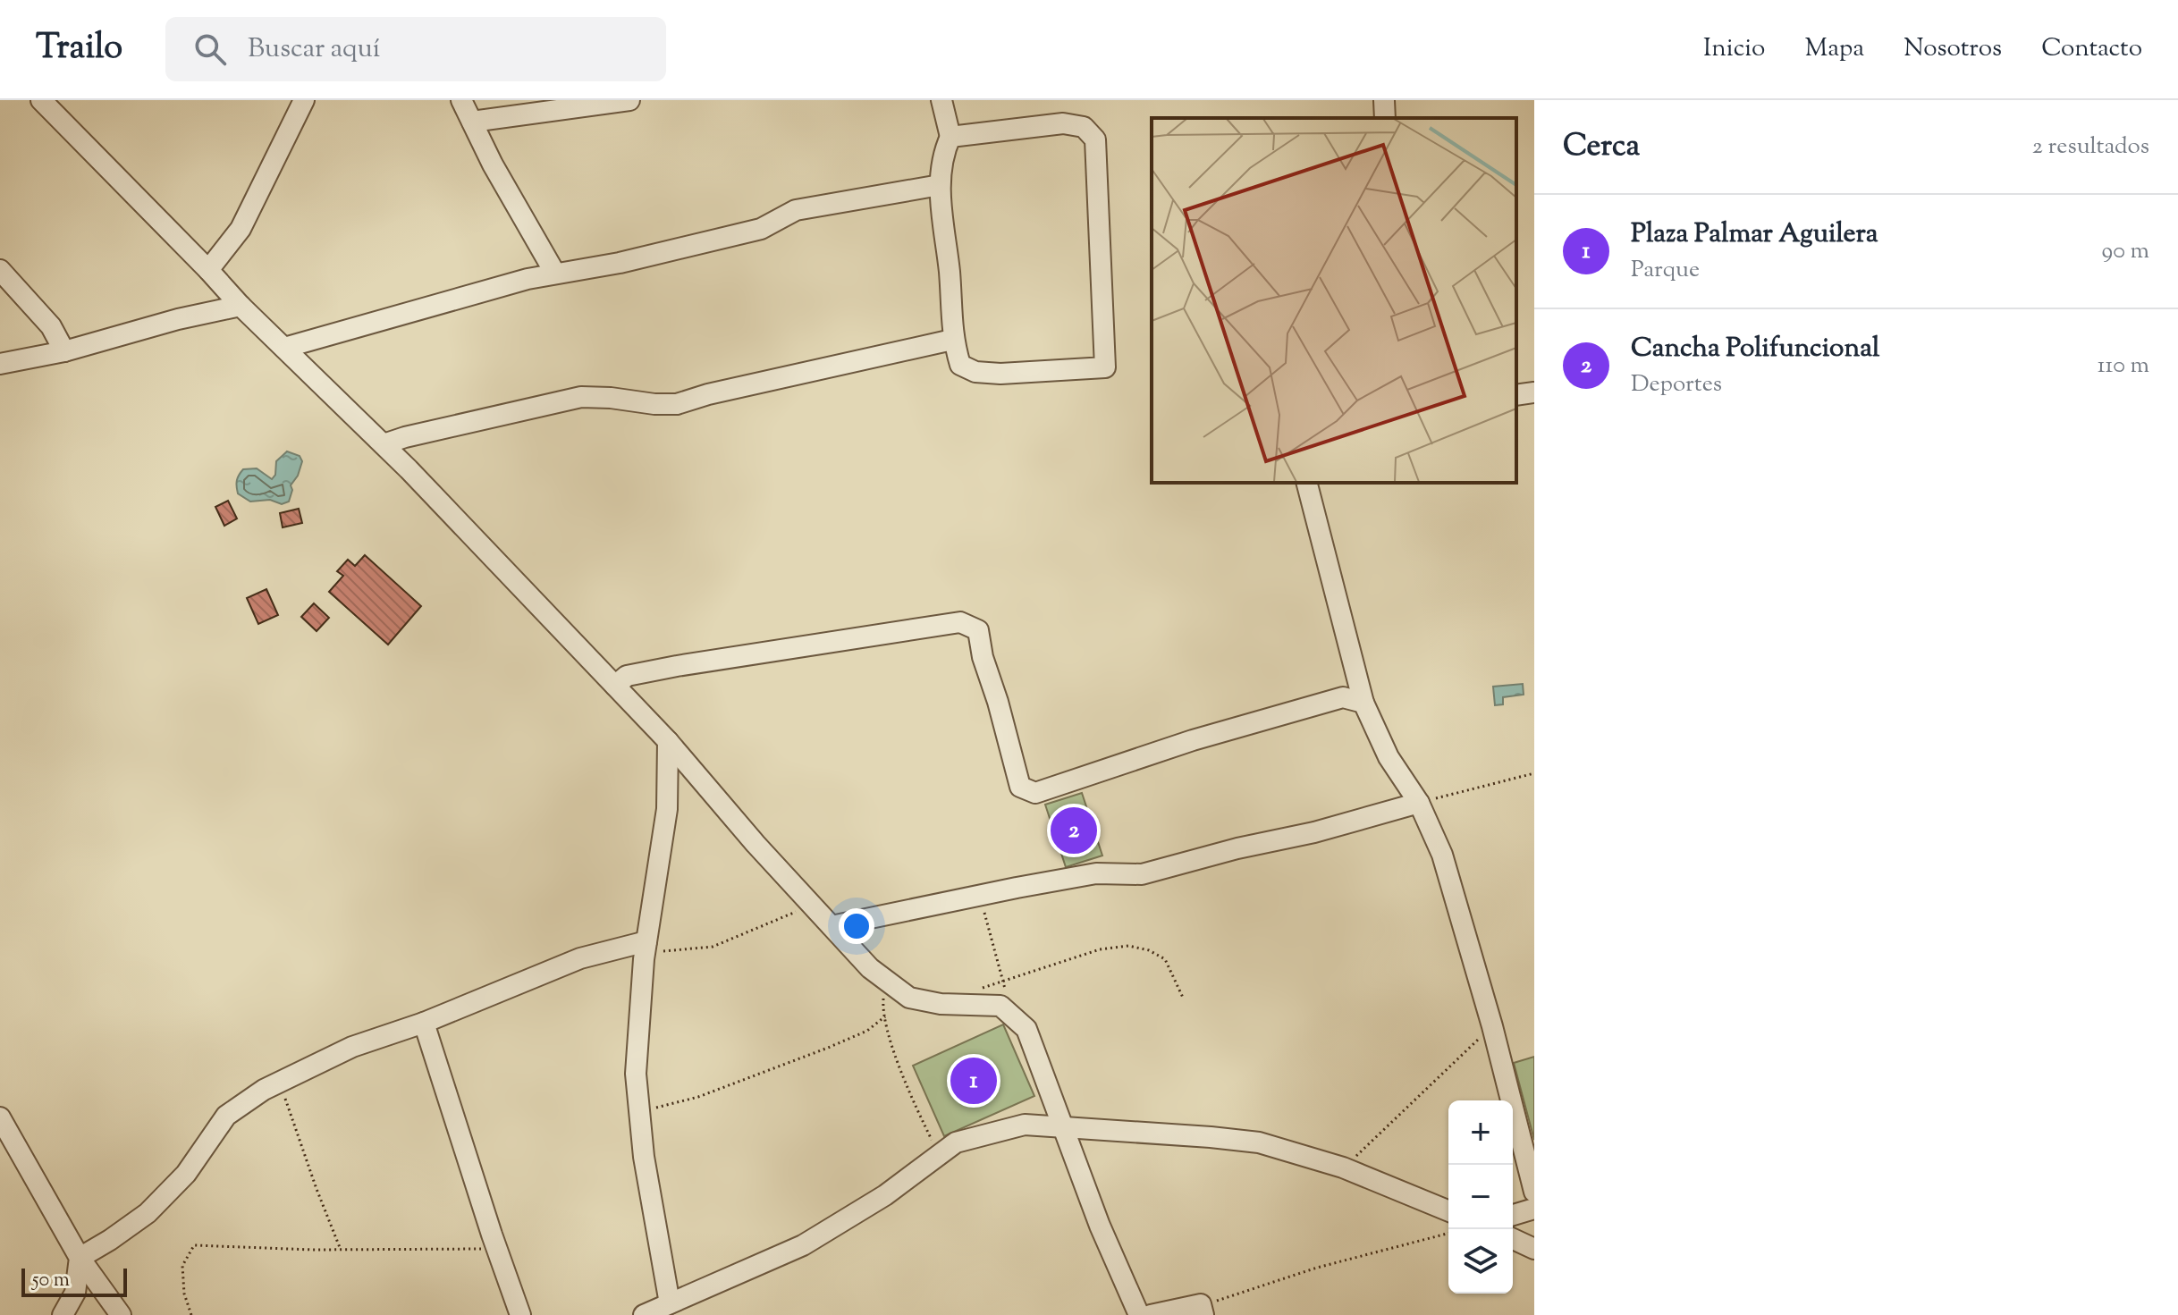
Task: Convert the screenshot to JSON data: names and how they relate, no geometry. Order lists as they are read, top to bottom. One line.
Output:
{"scale_bar":"50 m","page":{"header":"Trailo","search":"Buscar aquí","nav":["Inicio","Mapa","Nosotros","Contacto"],"heading":["Cerca","2 resultados"],"list":[{"mark":"1","name":"Plaza Palmar Aguilera","note":"Parque","value":"90 m"},{"mark":"2","name":"Cancha Polifuncional","note":"Deportes","value":"110 m"}],"pins":["2","1"],"map_buttons":["+","−"],"scale":"50 m"}}
